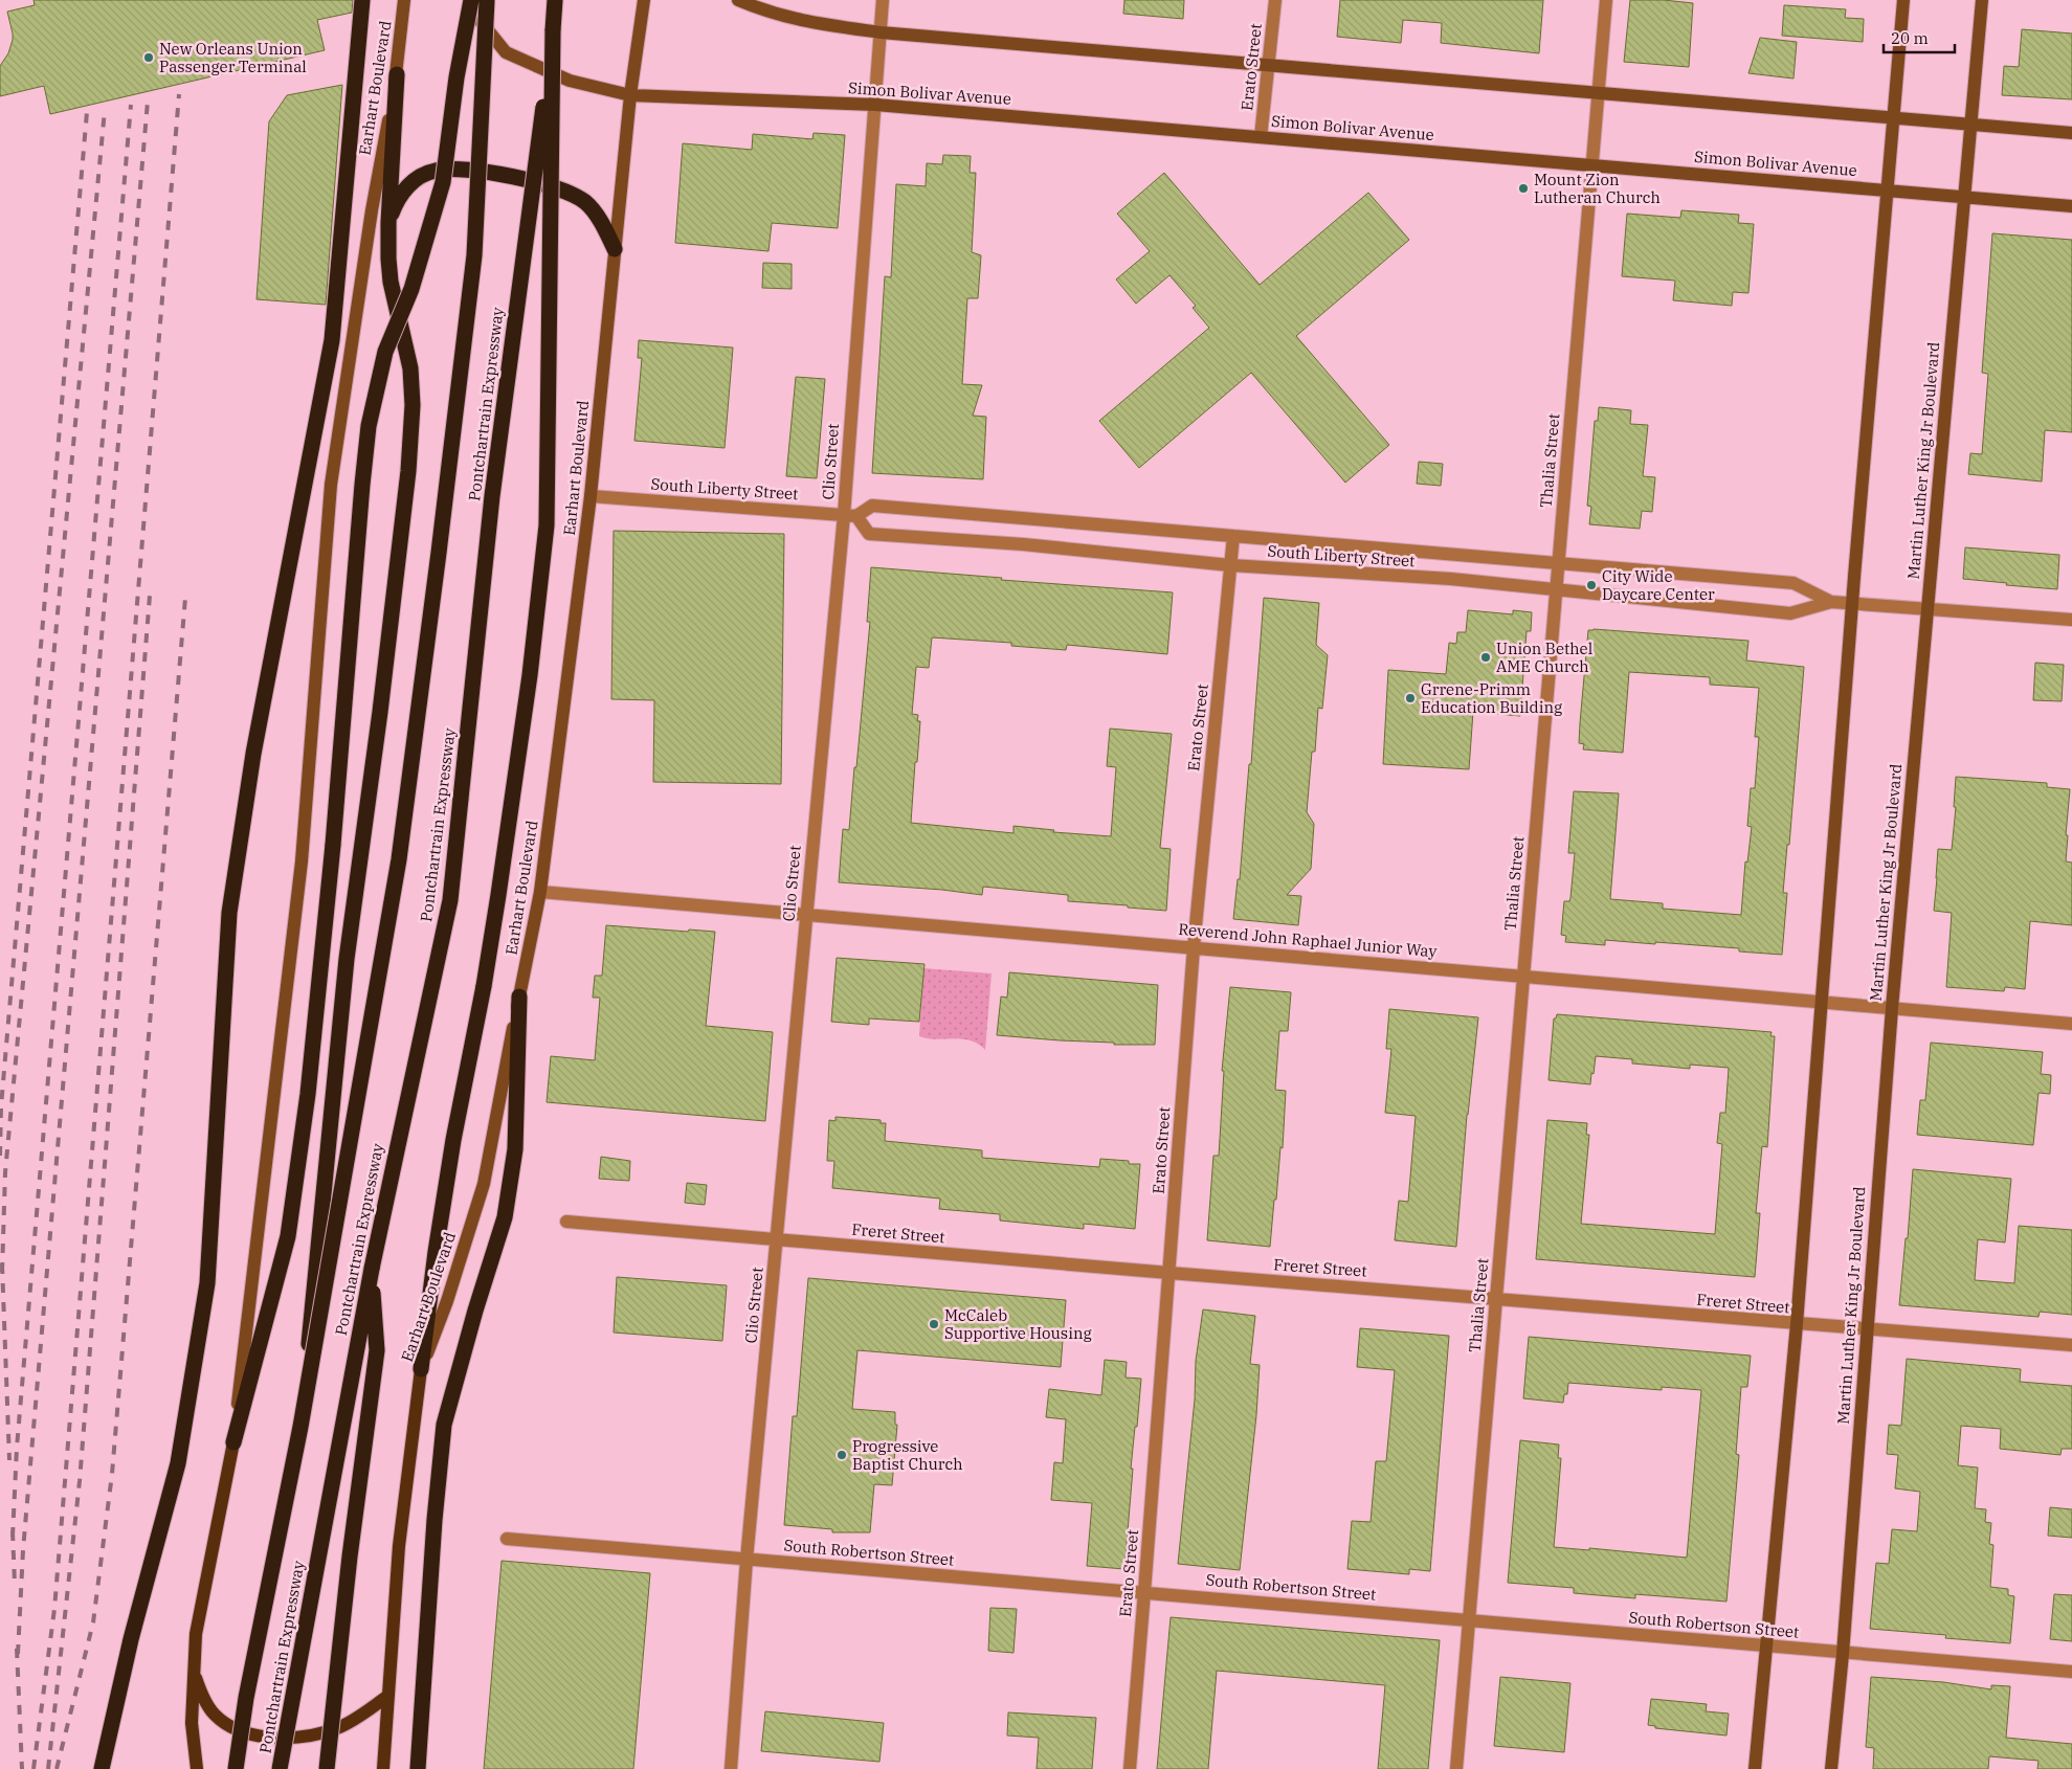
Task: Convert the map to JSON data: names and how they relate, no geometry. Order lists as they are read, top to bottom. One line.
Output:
{"streets":{"highway":["Pontchartrain Expressway"],"main road":["Earhart Boulevard"],"street":["Erato Street","Simon Bolivar Avenue","Thalia Street","Martin Luther King Jr Boulevard","Clio Street","South Liberty Street","Reverend John Raphael Junior Way","Freret Street","South Robertson Street"]},"crossings":[["Erato Street","Simon Bolivar Avenue"],["Erato Street","South Liberty Street"],["Erato Street","Reverend John Raphael Junior Way"],["Erato Street","Freret Street"],["Erato Street","South Robertson Street"],["Earhart Boulevard","Simon Bolivar Avenue"],["Earhart Boulevard","South Liberty Street"],["Earhart Boulevard","Reverend John Raphael Junior Way"],["Simon Bolivar Avenue","Thalia Street"],["Simon Bolivar Avenue","Martin Luther King Jr Boulevard"],["Simon Bolivar Avenue","Clio Street"],["Thalia Street","South Liberty Street"],["Thalia Street","Reverend John Raphael Junior Way"],["Thalia Street","Freret Street"],["Thalia Street","South Robertson Street"],["Martin Luther King Jr Boulevard","South Liberty Street"],["Martin Luther King Jr Boulevard","Reverend John Raphael Junior Way"],["Martin Luther King Jr Boulevard","Freret Street"],["Martin Luther King Jr Boulevard","South Robertson Street"],["Clio Street","South Liberty Street"],["Clio Street","Reverend John Raphael Junior Way"],["Clio Street","Freret Street"],["Clio Street","South Robertson Street"]],"places":["New Orleans Union Passenger Terminal","Mount Zion Lutheran Church","City Wide Daycare Center","Union Bethel AME Church","Grrene-Primm Education Building","McCaleb Supportive Housing","Progressive Baptist Church"],"scale_bar":"20 m"}
